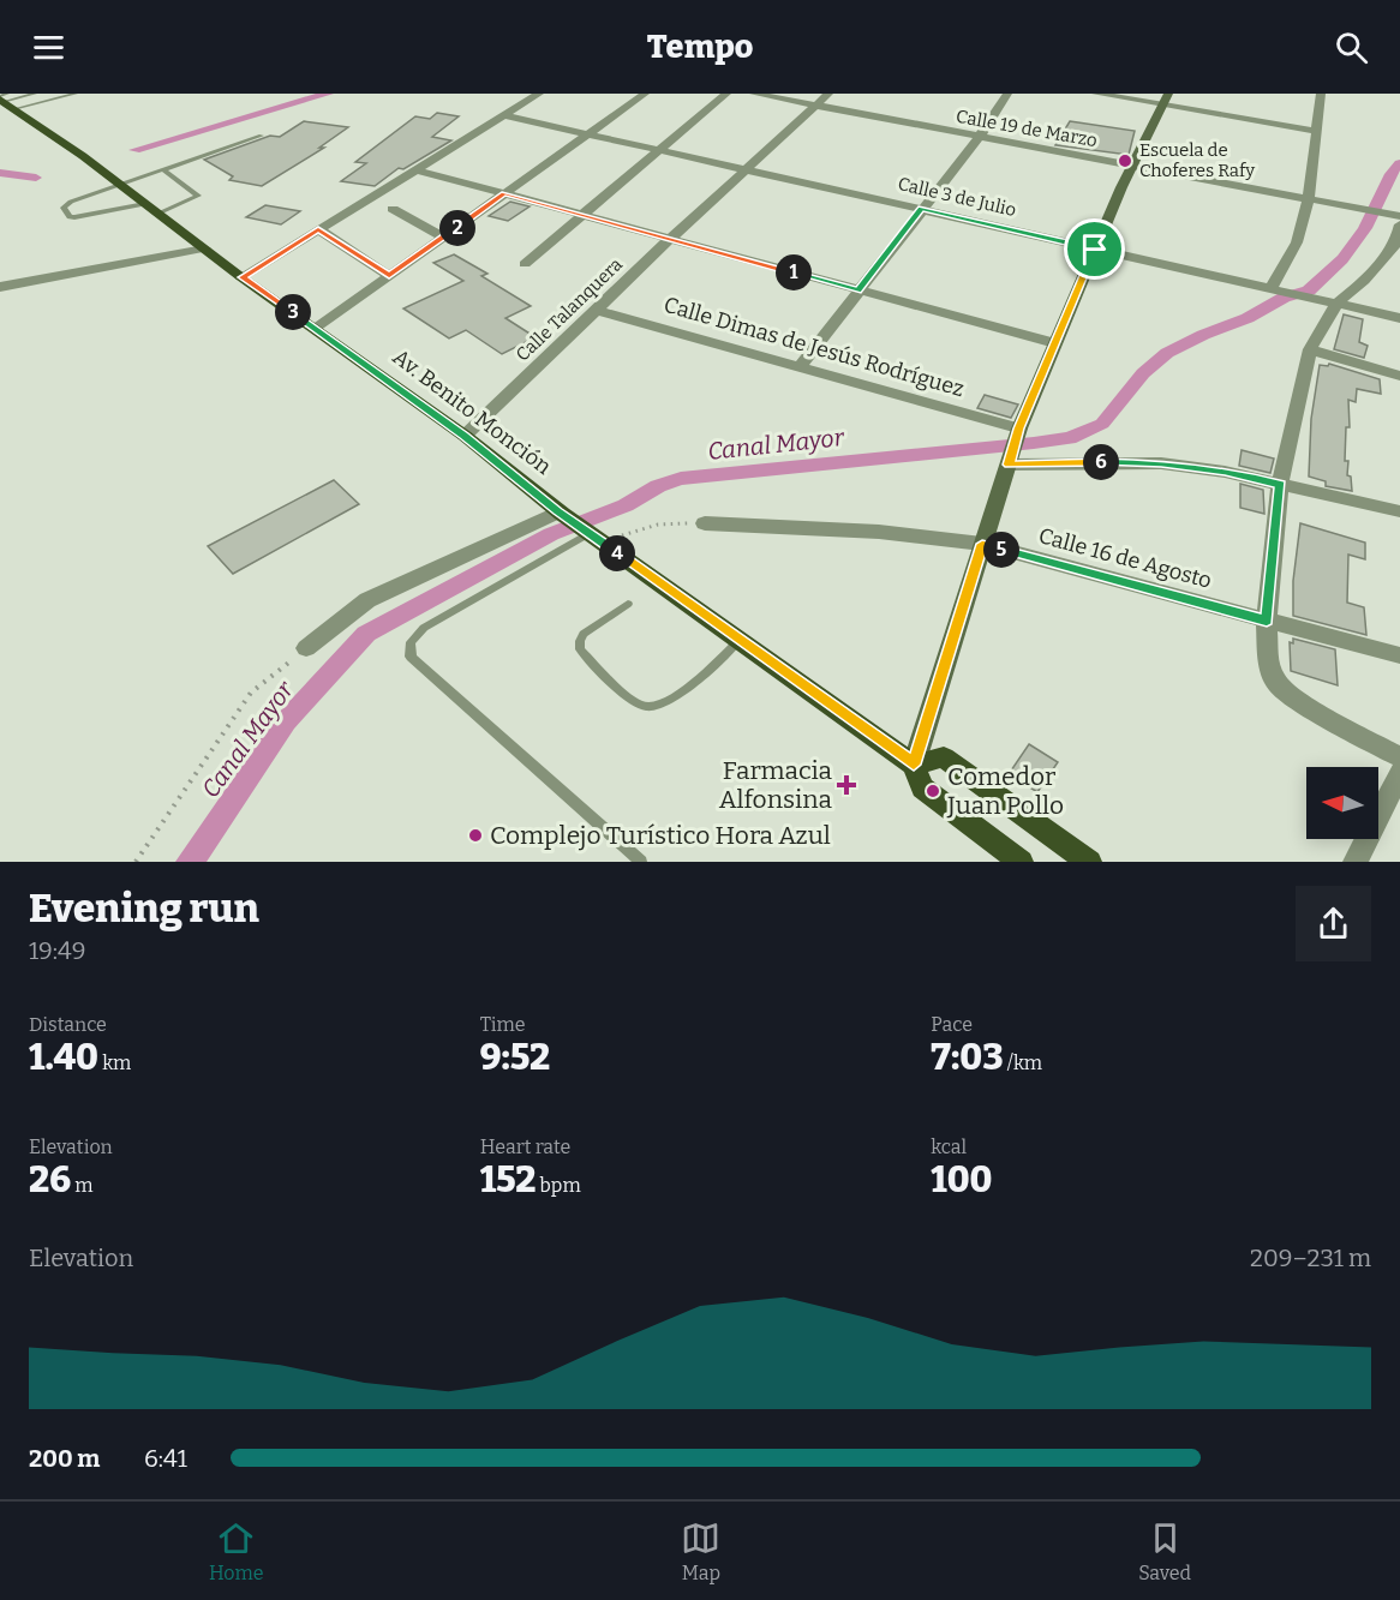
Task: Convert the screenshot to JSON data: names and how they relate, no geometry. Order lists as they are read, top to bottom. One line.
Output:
{"streets":{"main road":["Av. Benito Monción"],"street":["Calle 19 de Marzo","Calle 3 de Julio","Calle Talanquera","Calle Dimas de Jesús Rodríguez","Calle 16 de Agosto"]},"crossings":[["Calle 19 de Marzo","Calle Talanquera"],["Calle 3 de Julio","Calle Talanquera"],["Calle Talanquera","Calle Dimas de Jesús Rodríguez"],["Calle Talanquera","Av. Benito Monción"]],"water":["Canal Mayor"],"places":{"other":["Escuela de Choferes Rafy","Comedor Juan Pollo","Complejo Turístico Hora Azul"],"health":["Farmacia Alfonsina"]},"north":"left","page":{"header":"Tempo","pins":["2","1","3","6","5","4"],"heading":["Evening run","19:49"],"stats":[["Distance","1.40 km"],["Time","9:52"],["Pace","7:03 /km"],["Elevation","26 m"],["Heart rate","152 bpm"],["kcal","100"]],"chart":["Elevation","209–231 m"],"list":[{"name":"200 m","note":"6:41"}],"tabs":["Home","Map","Saved"]}}
